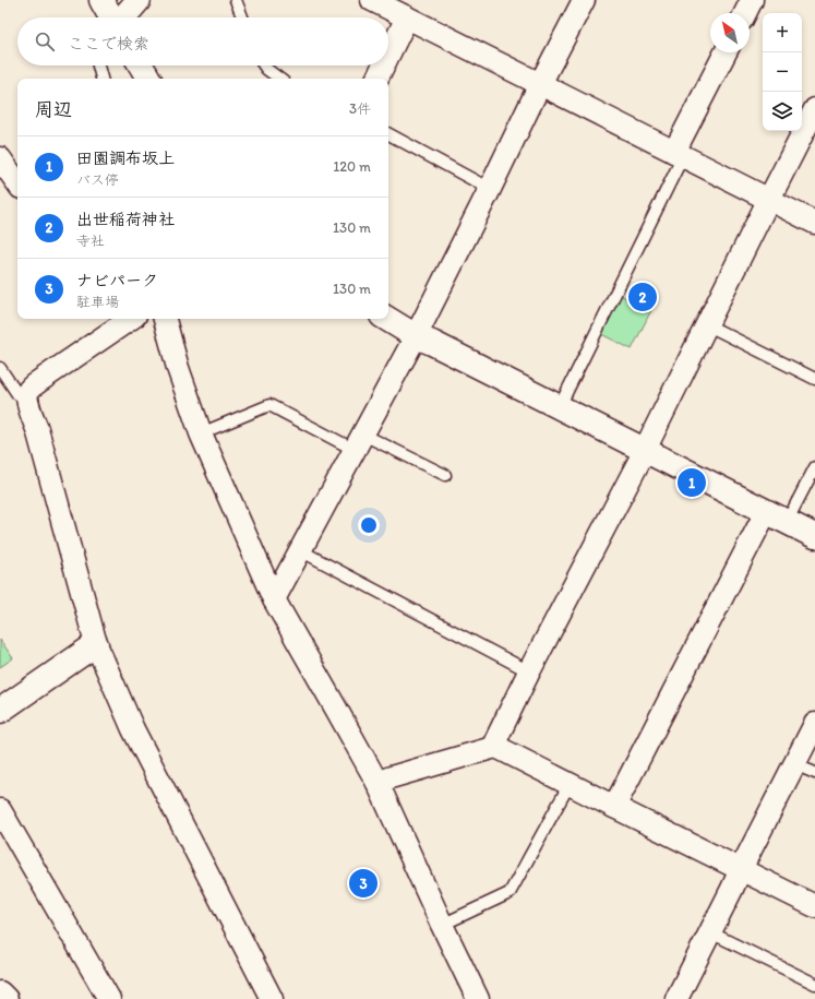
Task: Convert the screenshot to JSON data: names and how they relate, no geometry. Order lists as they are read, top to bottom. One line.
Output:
{"north":"top left","page":{"map_buttons":["+","−"],"search":"ここで検索","heading":["周辺","3件"],"list":[{"mark":"1","name":"田園調布坂上","note":"バス停","value":"120 m"},{"mark":"2","name":"出世稲荷神社","note":"寺社","value":"130 m"},{"mark":"3","name":"ナビパーク","note":"駐車場","value":"130 m"}],"pins":["2","1","3"]}}
